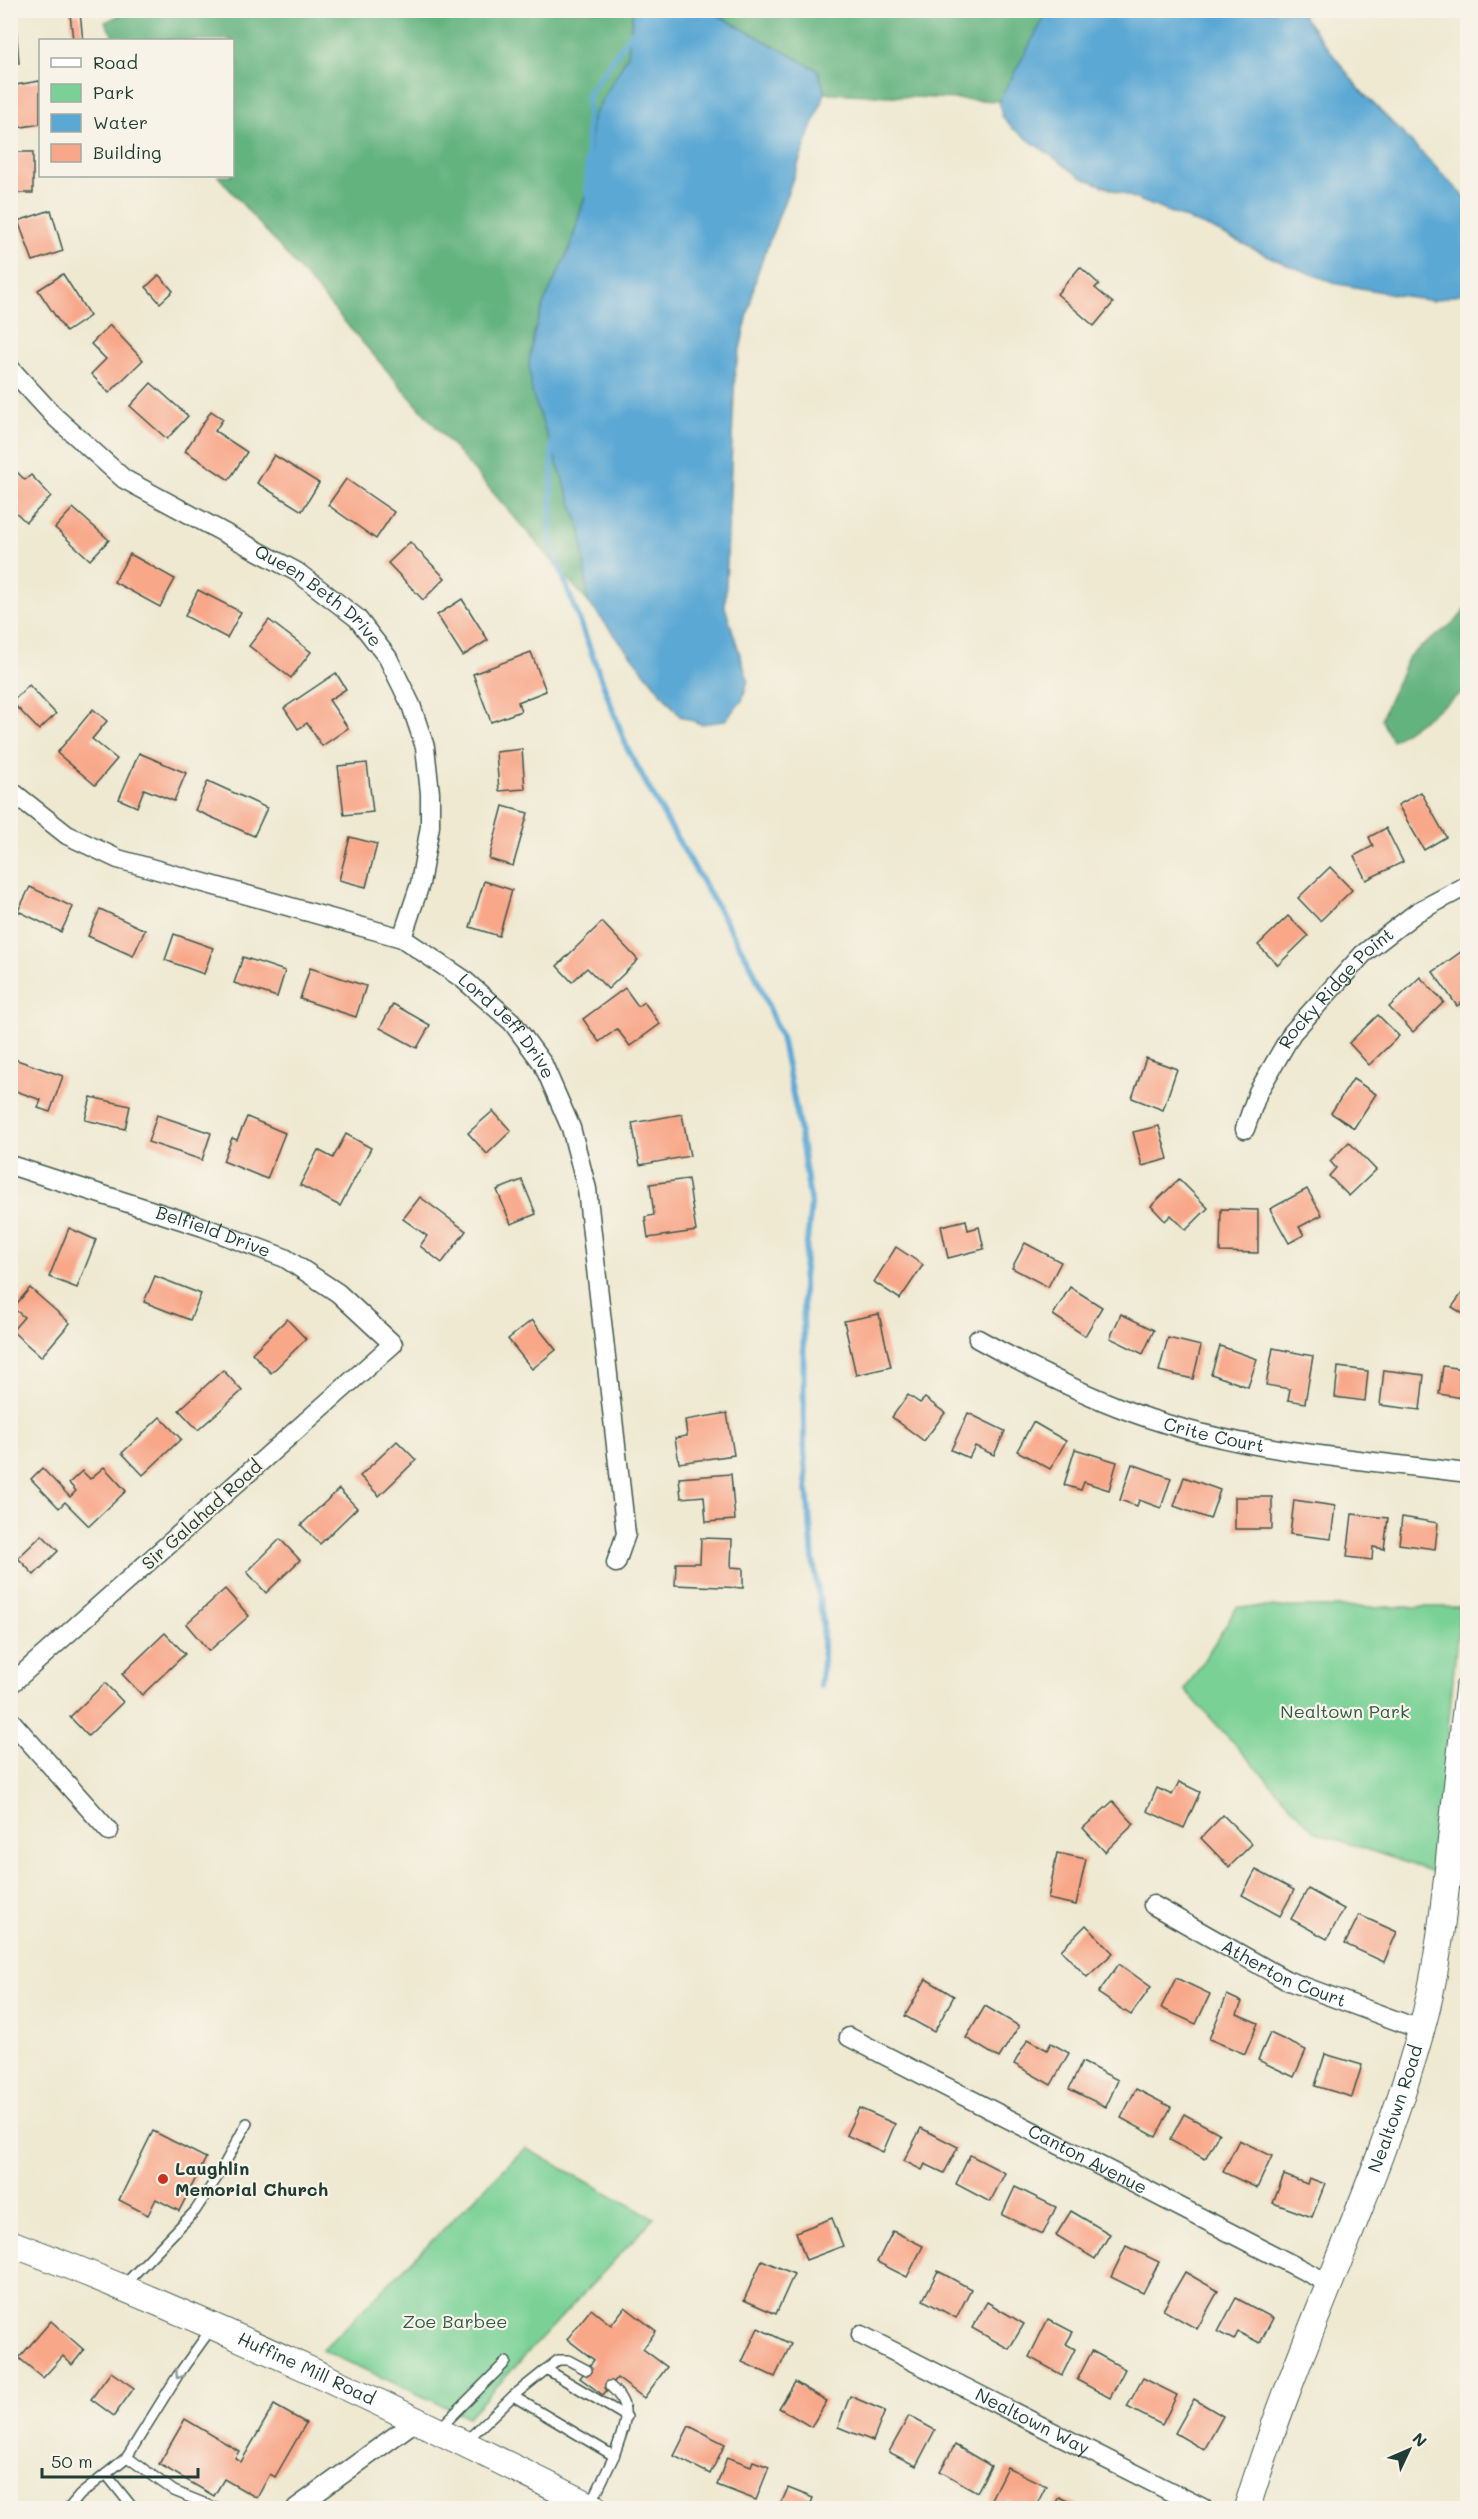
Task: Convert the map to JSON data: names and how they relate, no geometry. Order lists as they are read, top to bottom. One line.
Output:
{"streets":{"street":["Queen Beth Drive","Rocky Ridge Point","Lord Jeff Drive","Belfield Drive","Crite Court","Sir Galahad Road","Atherton Court","Nealtown Road","Canton Avenue","Huffine Mill Road","Nealtown Way"]},"crossings":[["Queen Beth Drive","Lord Jeff Drive"],["Belfield Drive","Sir Galahad Road"],["Atherton Court","Nealtown Road"],["Nealtown Road","Canton Avenue"]],"parks":["Nealtown Park","Zoe Barbee"],"places":["Laughlin Memorial Church"],"legend":["Road","Park","Water","Building"],"scale_bar":"50 m","north":"top right"}
